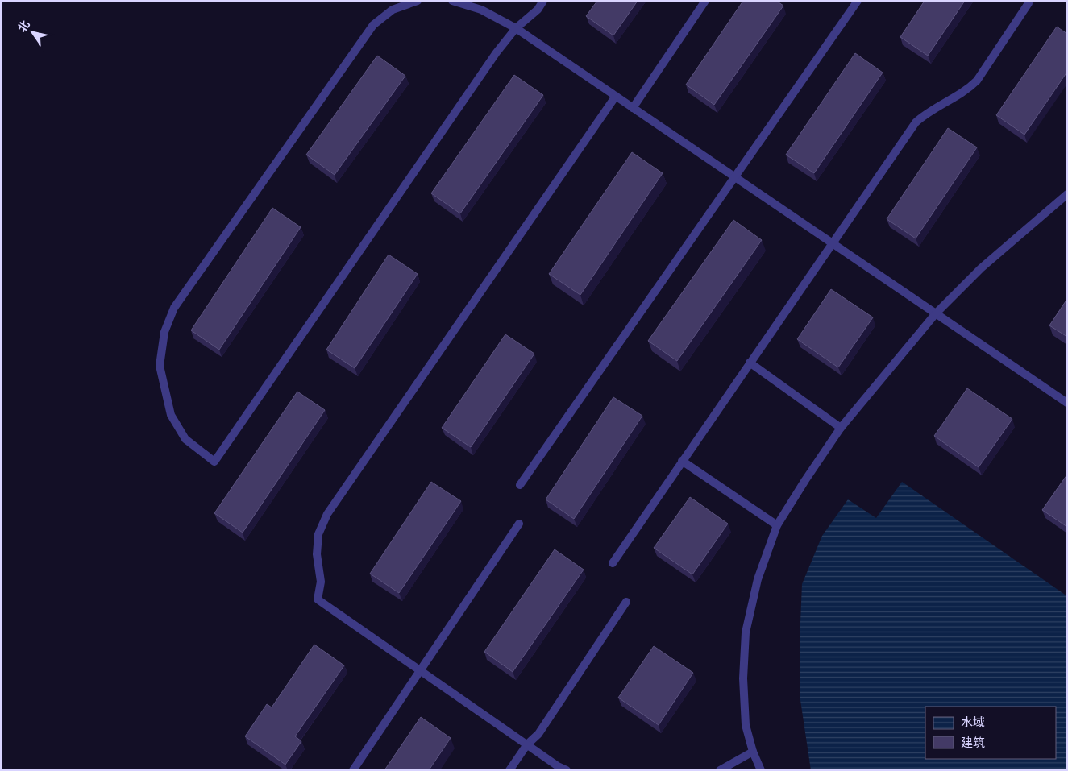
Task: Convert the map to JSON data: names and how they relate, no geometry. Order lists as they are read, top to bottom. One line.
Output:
{"legend":["水域","建筑"],"north":"top left"}
